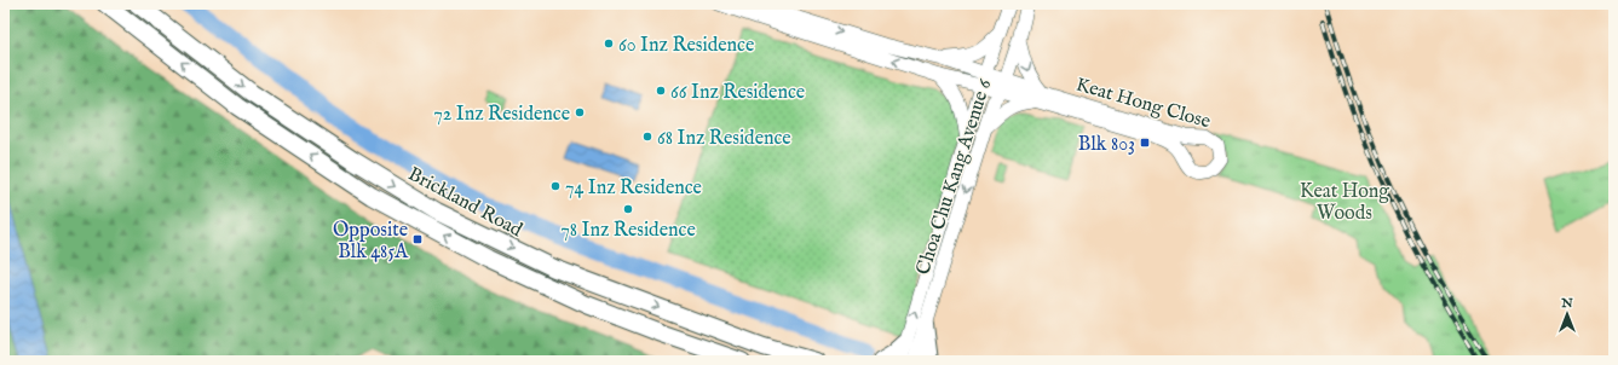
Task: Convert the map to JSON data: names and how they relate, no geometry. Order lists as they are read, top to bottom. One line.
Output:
{"streets":{"main road":["Brickland Road"],"street":["Keat Hong Close","Choa Chu Kang Avenue 6"]},"crossings":[["Keat Hong Close","Choa Chu Kang Avenue 6"]],"parks":["Keat Hong Woods"],"places":{"other":["60 Inz Residence","66 Inz Residence","72 Inz Residence","68 Inz Residence","74 Inz Residence","78 Inz Residence"],"transit":["Blk 803","Opposite Blk 485A"]},"north":"top"}
